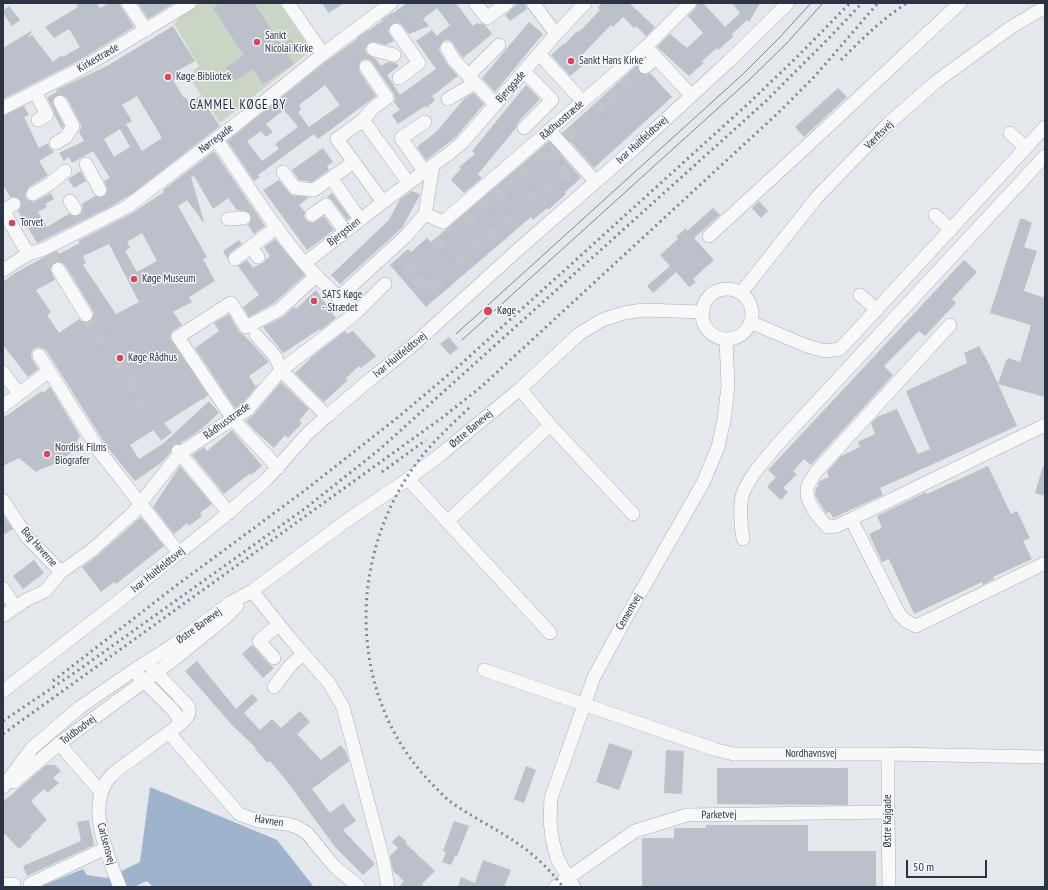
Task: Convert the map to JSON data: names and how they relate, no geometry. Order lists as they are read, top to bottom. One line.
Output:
{"streets":{"street":["Kirkestræde","Bjerggade","Rådhusstræde","Værftsvej","Nørregade","Ivar Huitfeldtsvej","Bjergstien","Østre Banevej","Bag Haverne","Cementvej","Toldbodvej","Nordhavnsvej","Parketvej","Havnen","Østre Kajgade","Carlsensvej"]},"crossings":[["Bjerggade","Bjergstien"],["Rådhusstræde","Bag Haverne"],["Værftsvej","Østre Banevej"],["Værftsvej","Cementvej"],["Østre Banevej","Cementvej"],["Østre Banevej","Toldbodvej"],["Cementvej","Nordhavnsvej"],["Cementvej","Parketvej"],["Toldbodvej","Havnen"],["Nordhavnsvej","Østre Kajgade"],["Parketvej","Østre Kajgade"]],"districts":["GAMMEL KØGE BY"],"places":["Sankt Nicolai Kirke","Sankt Hans Kirke","Køge Bibliotek","Torvet","Køge Museum","SATS Køge - Strædet","Køge","Køge Rådhus","Nordisk Films Biografer"],"scale_bar":"50 m"}
